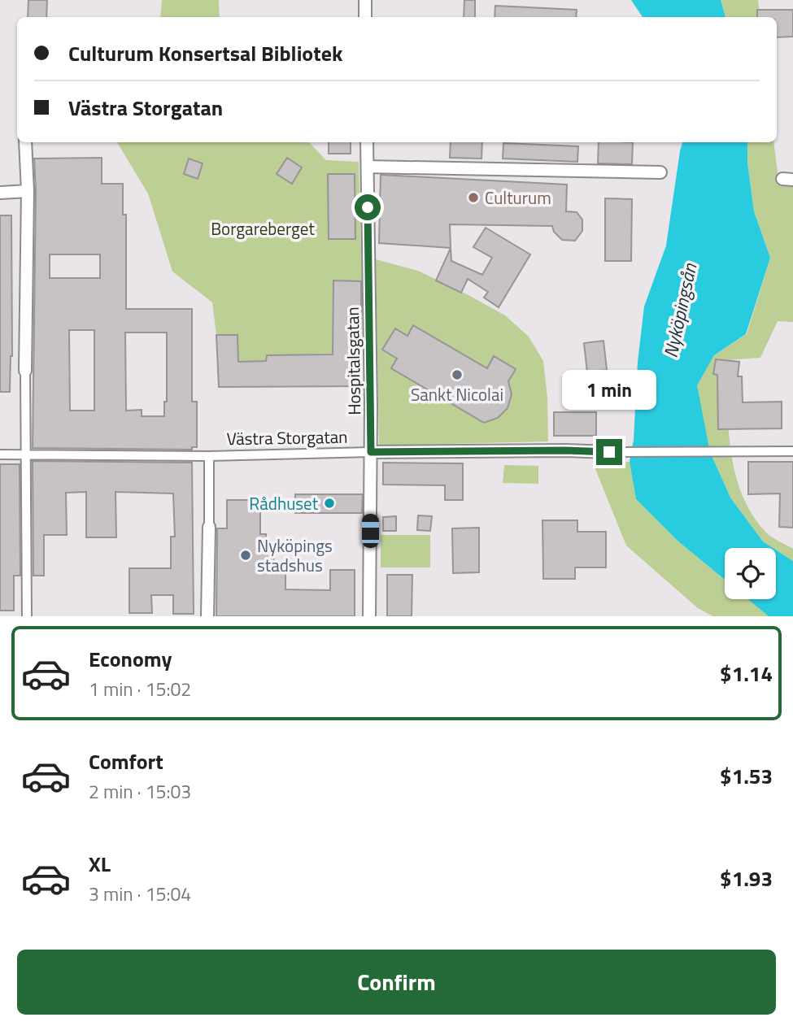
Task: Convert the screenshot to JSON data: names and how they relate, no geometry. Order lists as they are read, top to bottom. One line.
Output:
{"streets":{"street":["Hospitalsgatan","Västra Storgatan"]},"crossings":[["Hospitalsgatan","Västra Storgatan"]],"water":["Nyköpingsån"],"parks":["Borgareberget"],"places":["Culturum","Sankt Nicolai","Rådhuset","Nyköpings stadshus"],"page":{"banner":["Culturum Konsertsal Bibliotek","Västra Storgatan"],"bubble":"1 min","list":[{"name":"Economy","note":"1 min · 15:02","value":"$1.14"},{"name":"Comfort","note":"2 min · 15:03","value":"$1.53"},{"name":"XL","note":"3 min · 15:04","value":"$1.93"}],"buttons":"Confirm"}}
